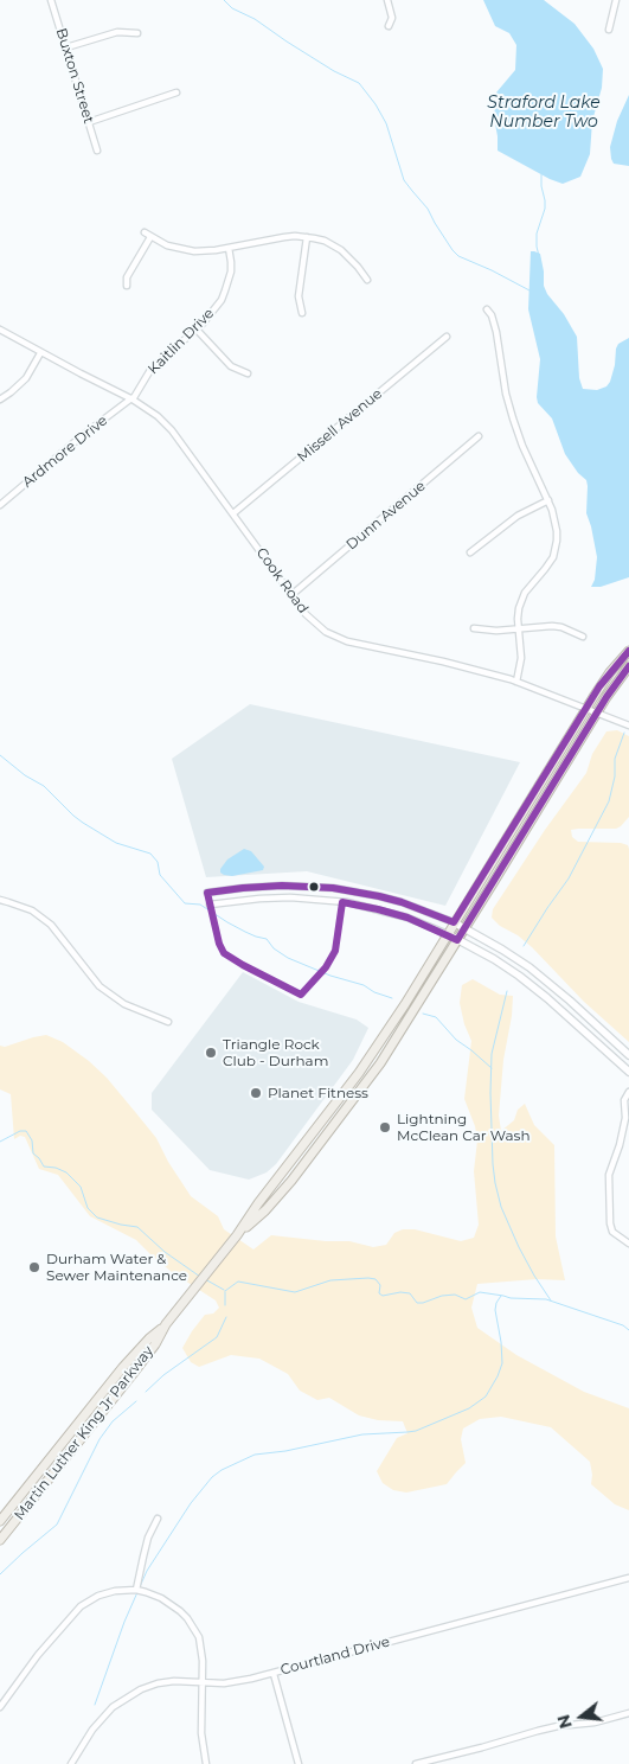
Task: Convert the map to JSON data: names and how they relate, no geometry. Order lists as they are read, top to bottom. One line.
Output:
{"streets":{"main road":["Martin Luther King Jr Parkway"],"street":["Buxton Street","Kaitlin Drive","Missell Avenue","Ardmore Drive","Dunn Avenue","Cook Road","Courtland Drive"]},"crossings":[["Kaitlin Drive","Ardmore Drive"],["Kaitlin Drive","Cook Road"],["Missell Avenue","Cook Road"],["Ardmore Drive","Cook Road"],["Dunn Avenue","Cook Road"],["Cook Road","Martin Luther King Jr Parkway"]],"water":["Straford Lake Number Two"],"places":["Triangle Rock Club - Durham","Planet Fitness","Lightning McClean Car Wash","Durham Water & Sewer Maintenance"],"north":"left"}
